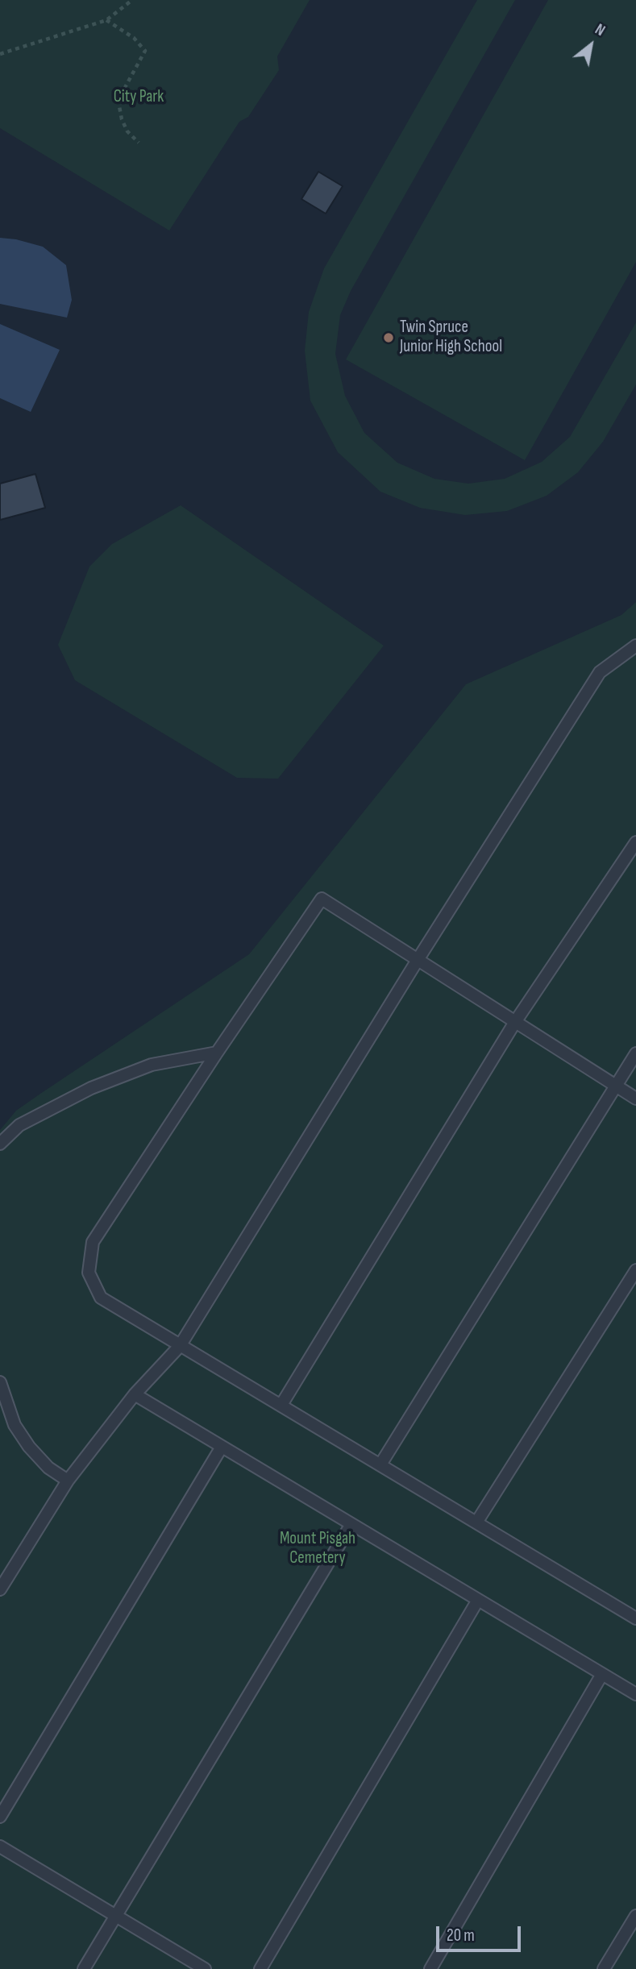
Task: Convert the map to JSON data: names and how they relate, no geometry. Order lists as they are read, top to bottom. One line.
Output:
{"parks":["City Park","Mount Pisgah Cemetery"],"places":["Twin Spruce Junior High School"],"scale_bar":"20 m","north":"top right"}
